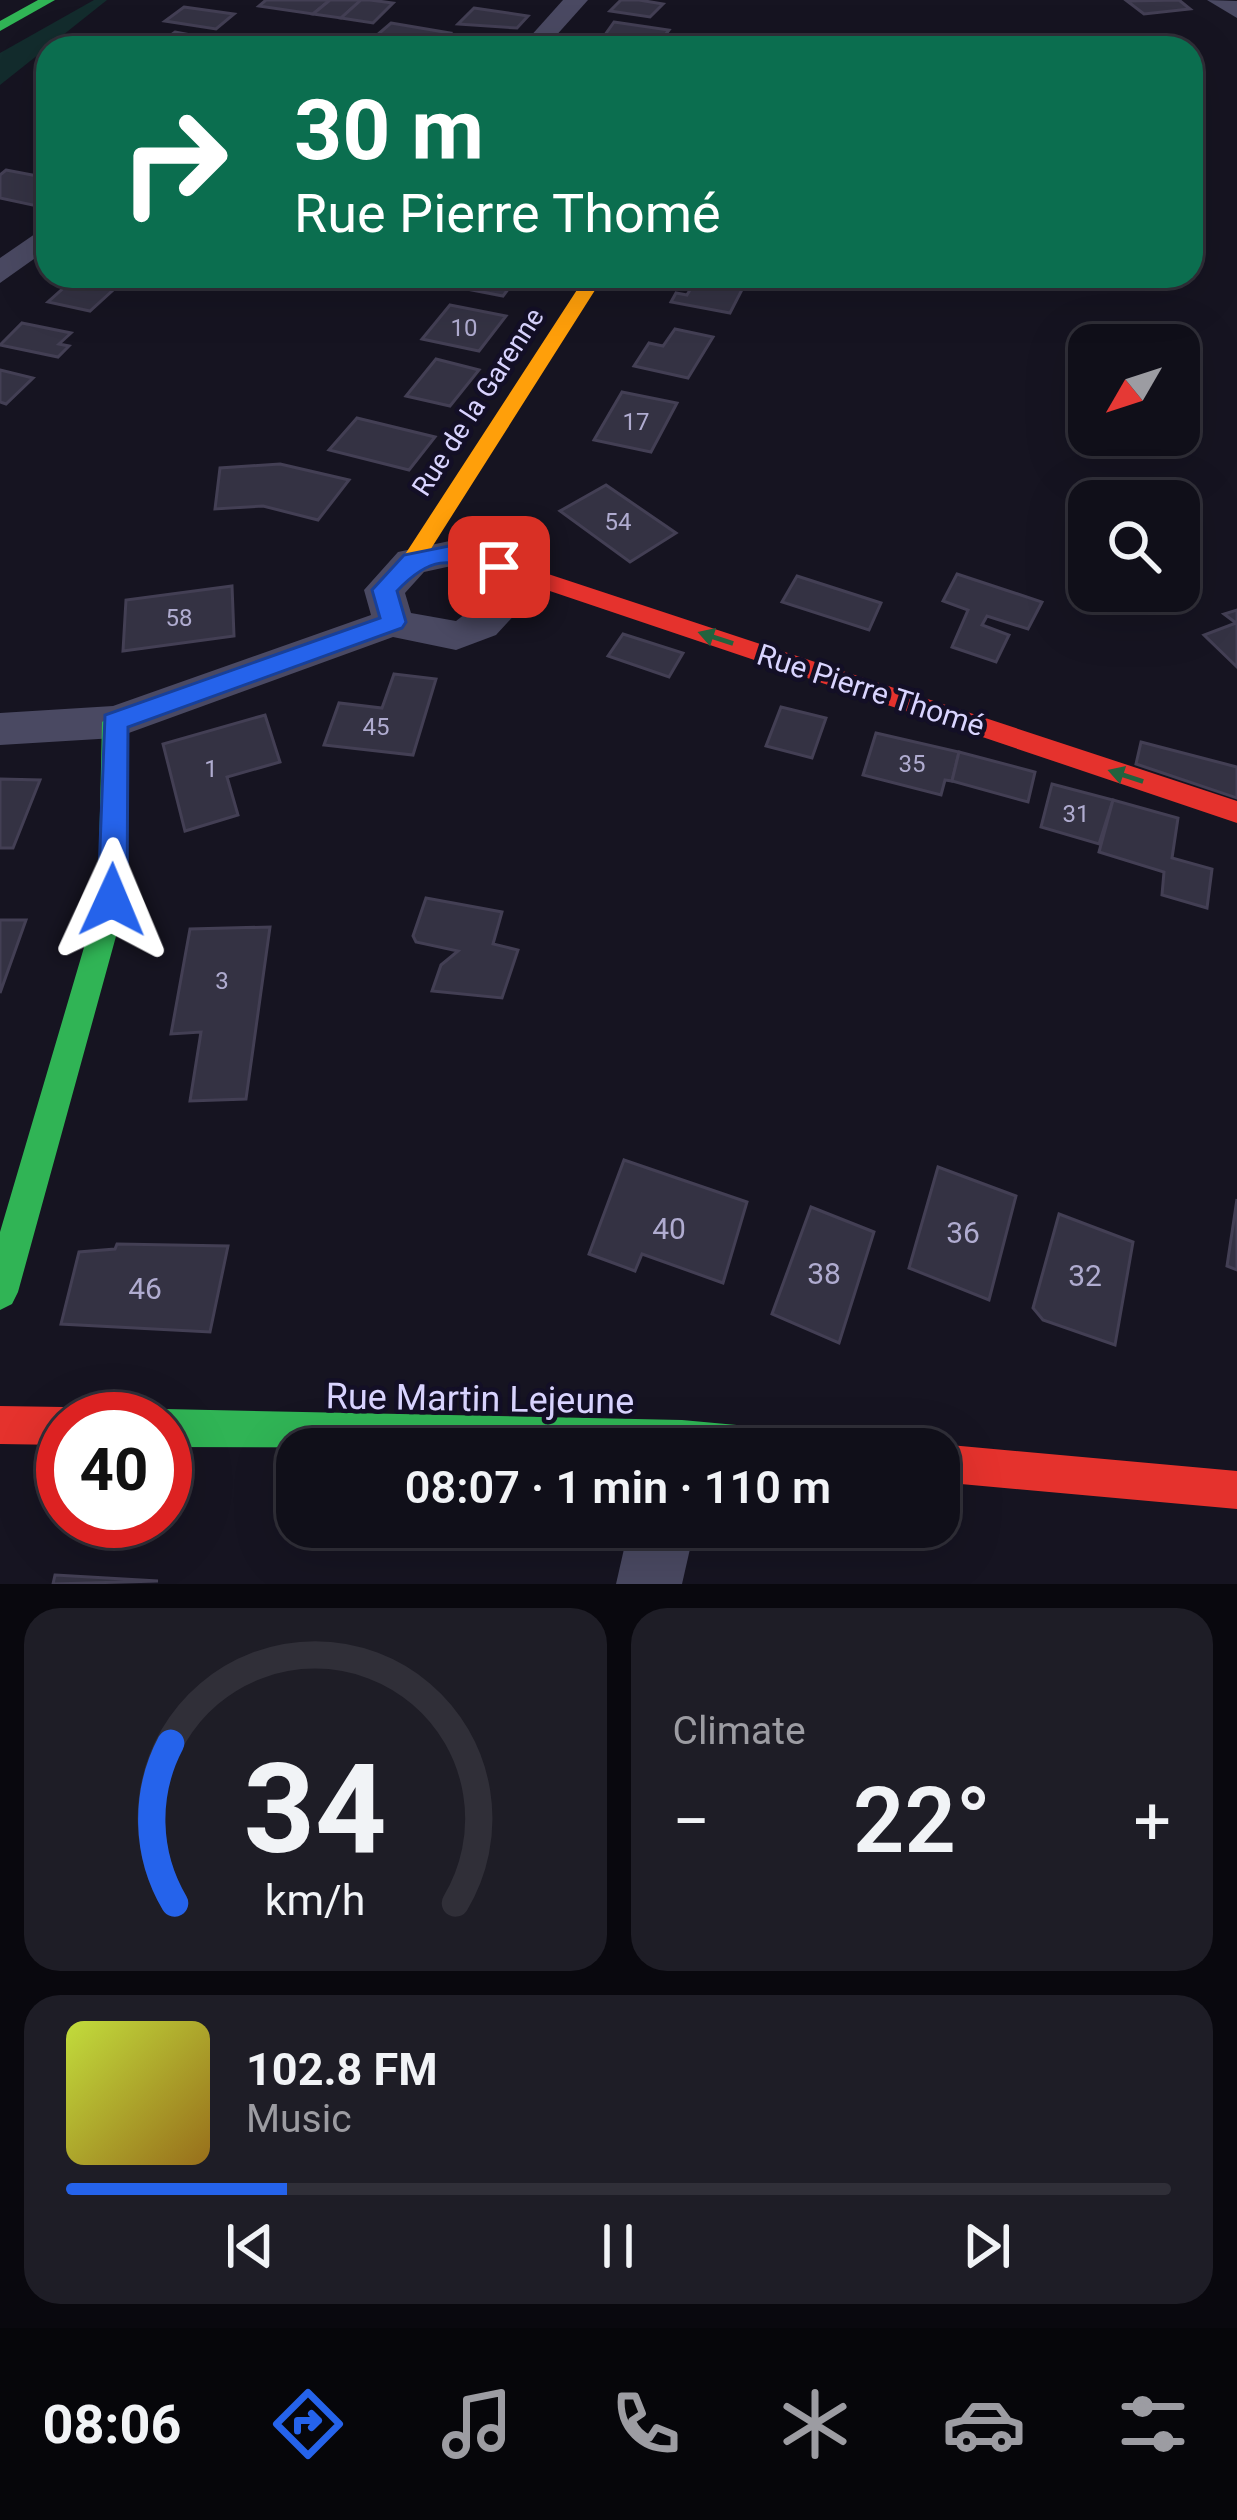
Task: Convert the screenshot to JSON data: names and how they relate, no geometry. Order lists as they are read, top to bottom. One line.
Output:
{"streets":{"main road":["Rue de la Garenne","Rue Pierre Thomé","Rue Martin Lejeune"]},"crossings":[["Rue de la Garenne","Rue Pierre Thomé"]],"one_way":["Rue Pierre Thomé"],"house_numbers":["10","17","54","58","45","35","1","31","3","40","36","38","32","46"],"north":"bottom left","page":{"turn":["30 m","Rue Pierre Thomé"],"limit":"40","trip":"08:07 · 1 min · 110 m","tile":"Climate","heat":["−","22°","+"],"song":["102.8 FM","Music"],"tabs":"08:06","gauge":["34","km/h"]}}
